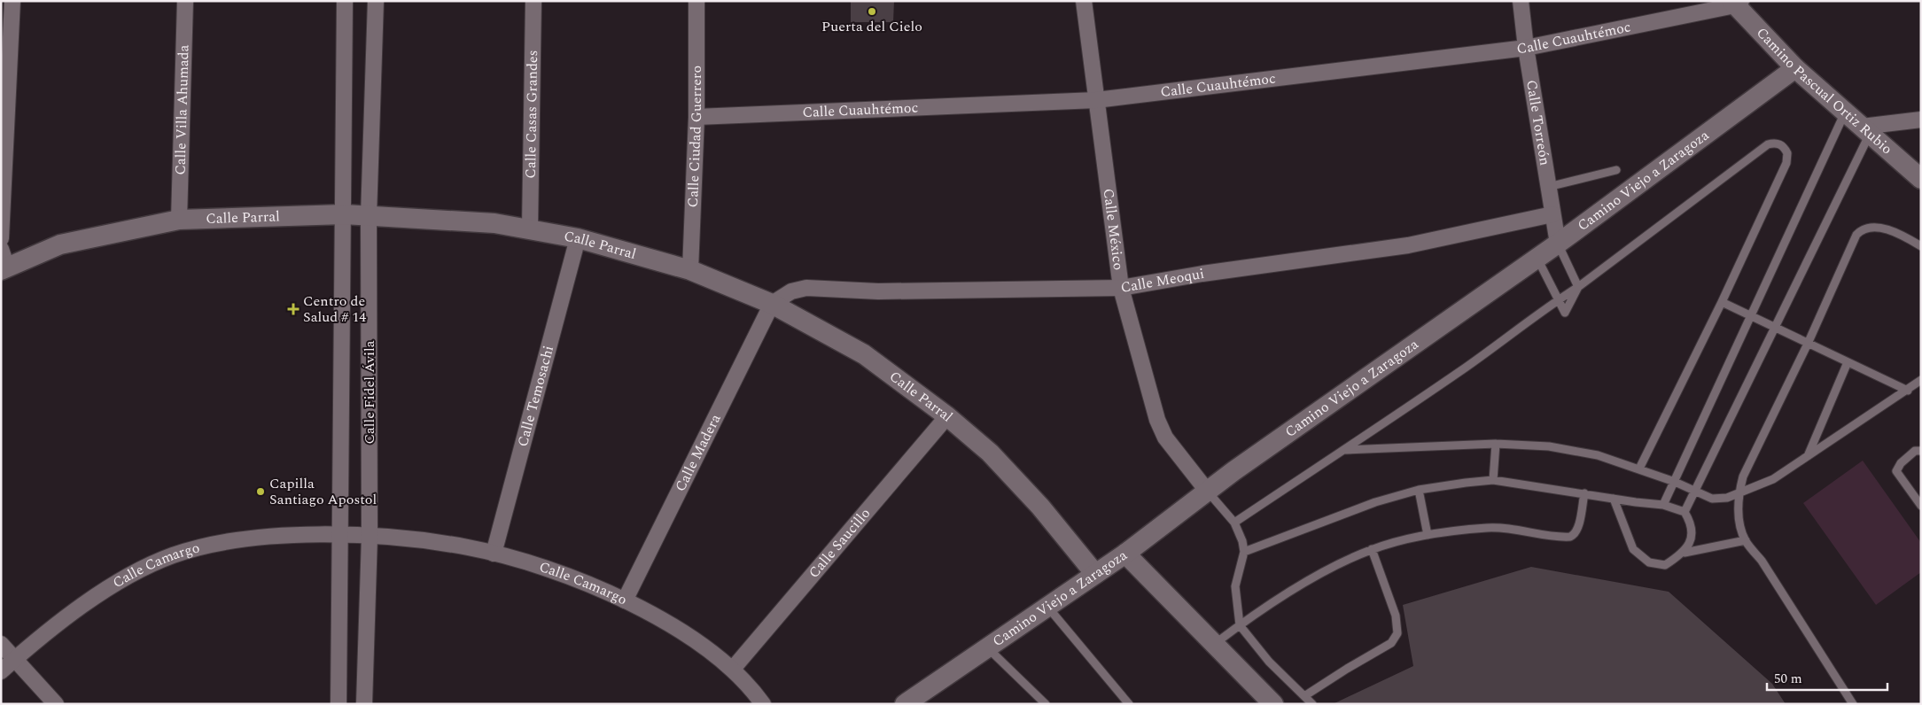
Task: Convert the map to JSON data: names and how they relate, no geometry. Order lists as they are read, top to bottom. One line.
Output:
{"streets":{"street":["Calle Cuauhtémoc","Camino Pascual Ortiz Rubio","Calle Villa Ahumada","Calle Casas Grandes","Calle Torreón","Calle Ciudad Guerrero","Camino Viejo a Zaragoza","Calle Parral","Calle México","Calle Meoqui","Calle Fidel Ávila","Calle Temosachi","Calle Madera","Calle Saucillo","Calle Camargo"]},"crossings":[["Calle Cuauhtémoc","Camino Pascual Ortiz Rubio"],["Calle Cuauhtémoc","Calle Torreón"],["Calle Cuauhtémoc","Calle Ciudad Guerrero"],["Calle Cuauhtémoc","Calle México"],["Camino Pascual Ortiz Rubio","Camino Viejo a Zaragoza"],["Calle Villa Ahumada","Calle Parral"],["Calle Casas Grandes","Calle Parral"],["Calle Torreón","Camino Viejo a Zaragoza"],["Calle Torreón","Calle Meoqui"],["Calle Ciudad Guerrero","Calle Parral"],["Camino Viejo a Zaragoza","Calle Parral"],["Camino Viejo a Zaragoza","Calle México"],["Calle Parral","Calle Meoqui"],["Calle Parral","Calle Fidel Ávila"],["Calle Parral","Calle Temosachi"],["Calle Parral","Calle Madera"],["Calle Parral","Calle Saucillo"],["Calle México","Calle Meoqui"],["Calle Meoqui","Calle Madera"],["Calle Fidel Ávila","Calle Camargo"],["Calle Temosachi","Calle Camargo"],["Calle Madera","Calle Camargo"],["Calle Saucillo","Calle Camargo"]],"places":{"other":["Puerta del Cielo","Capilla Santiago Apostol"],"health":["Centro de Salud # 14"]},"scale_bar":"50 m"}
